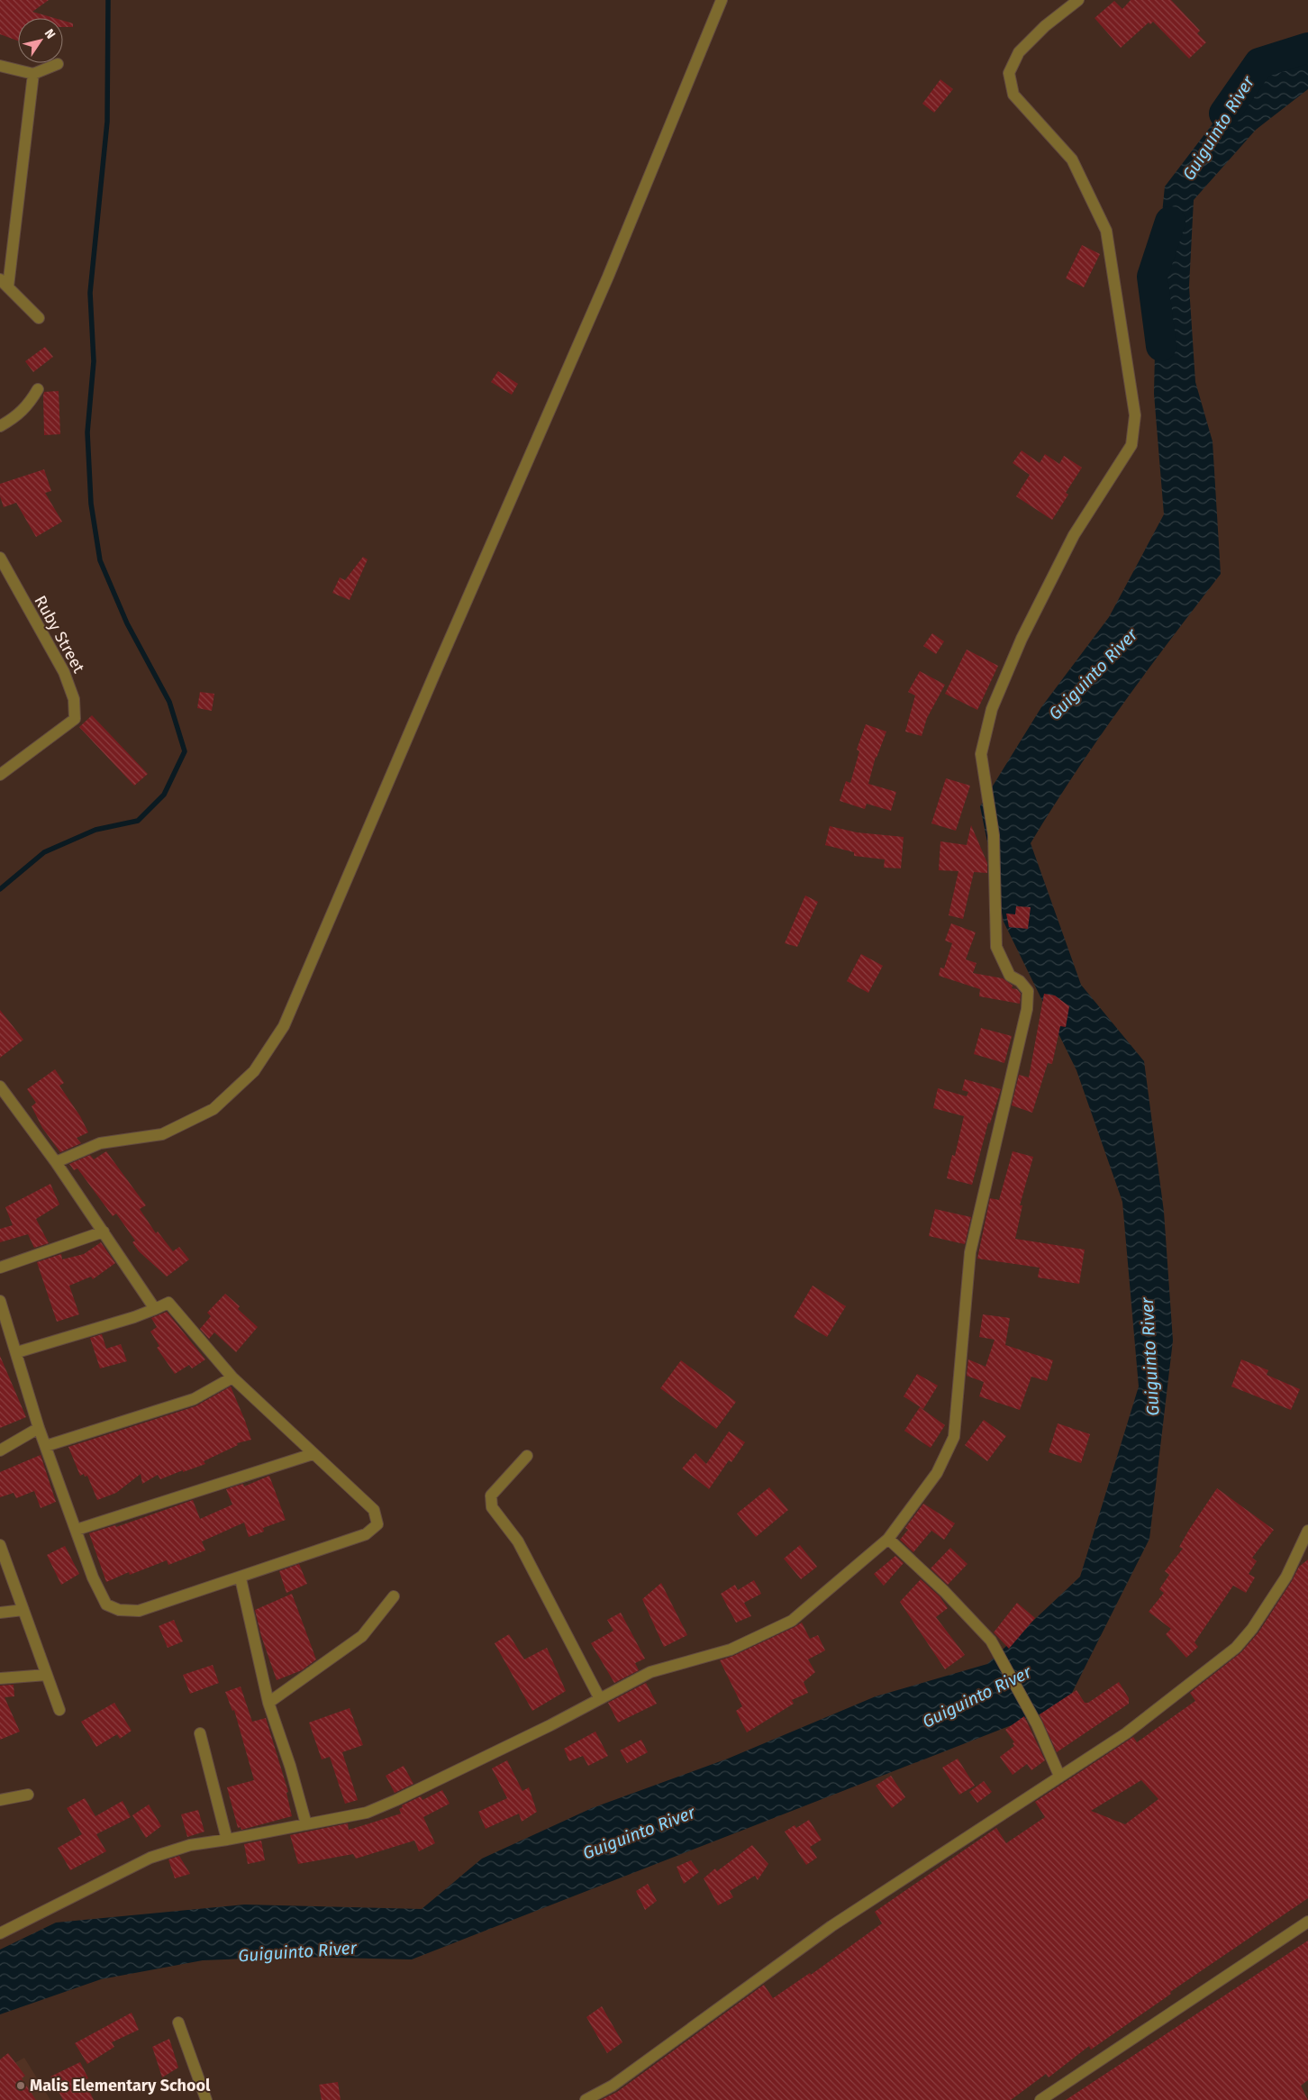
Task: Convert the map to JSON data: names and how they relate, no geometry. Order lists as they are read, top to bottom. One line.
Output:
{"streets":{"street":["Ruby Street"]},"water":["Guiguinto River"],"places":["Malis Elementary School"],"north":"top right"}
